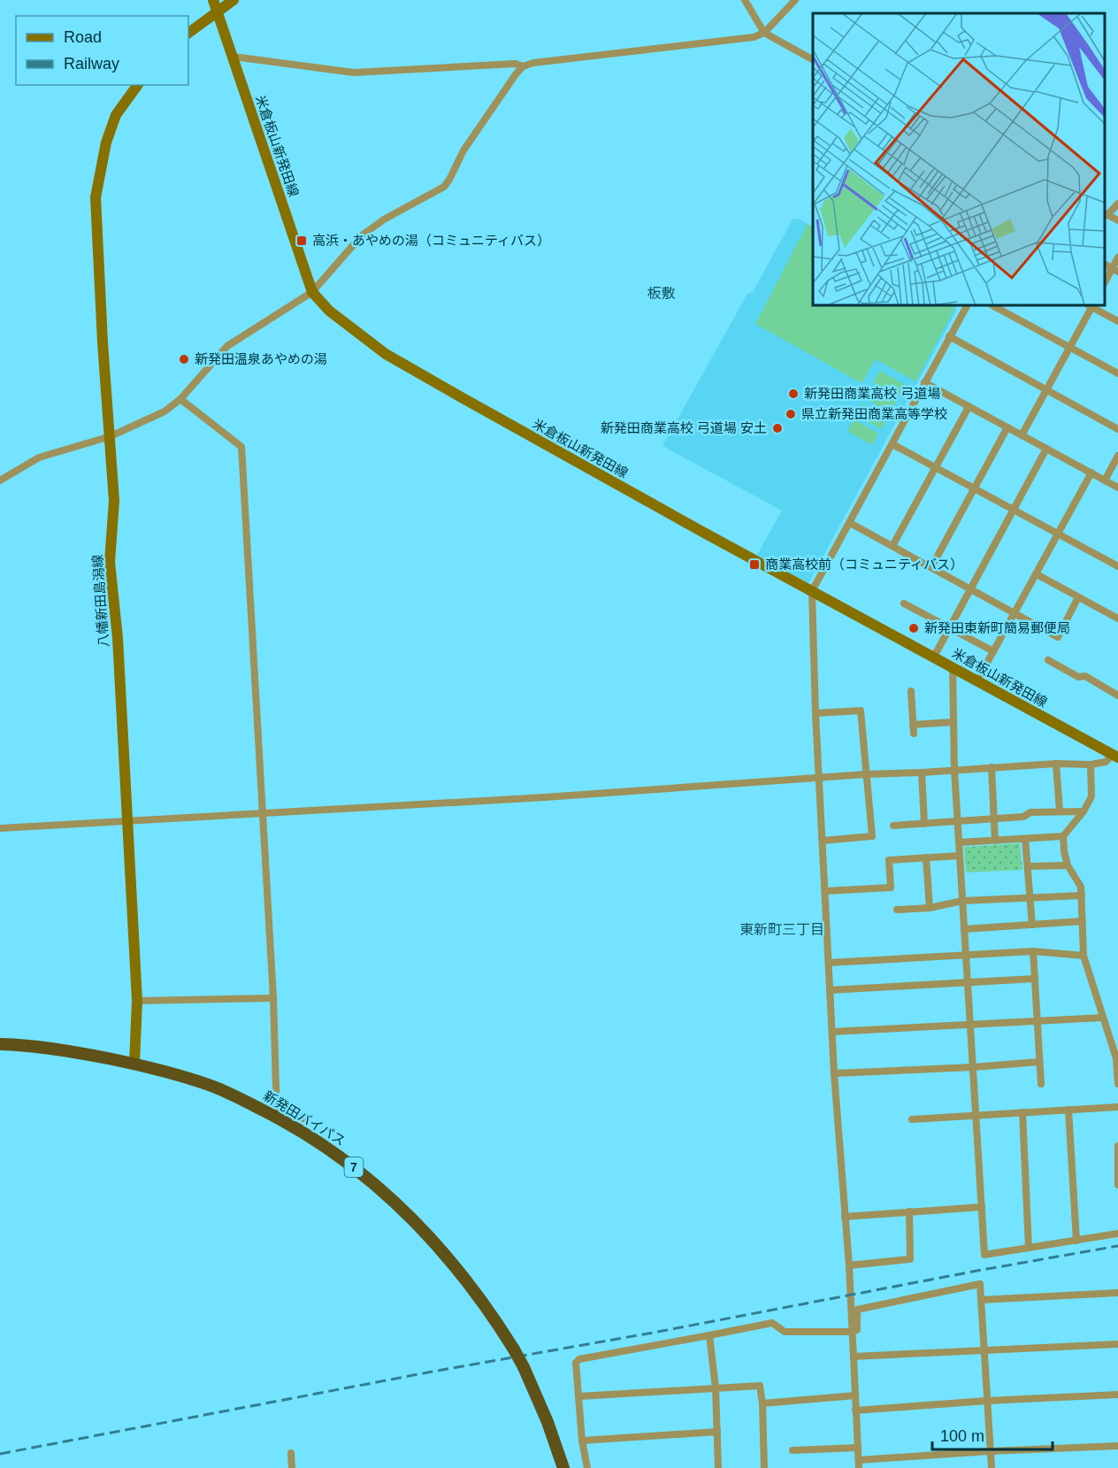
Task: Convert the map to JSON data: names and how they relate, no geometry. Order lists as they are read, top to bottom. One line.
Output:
{"streets":{"highway":["新発田バイパス","7"],"main road":["米倉板山新発田線","八幡新田島潟線"]},"crossings":[["八幡新田島潟線","新発田バイパス"]],"districts":["板敷","東新町三丁目"],"places":{"transit":["高浜・あやめの湯（コミュニティバス）","商業高校前（コミュニティバス）"],"other":["新発田温泉あやめの湯","新発田商業高校 弓道場","県立新発田商業高等学校","新発田商業高校 弓道場 安土","新発田東新町簡易郵便局"]},"legend":["Road","Railway"],"scale_bar":"100 m"}
